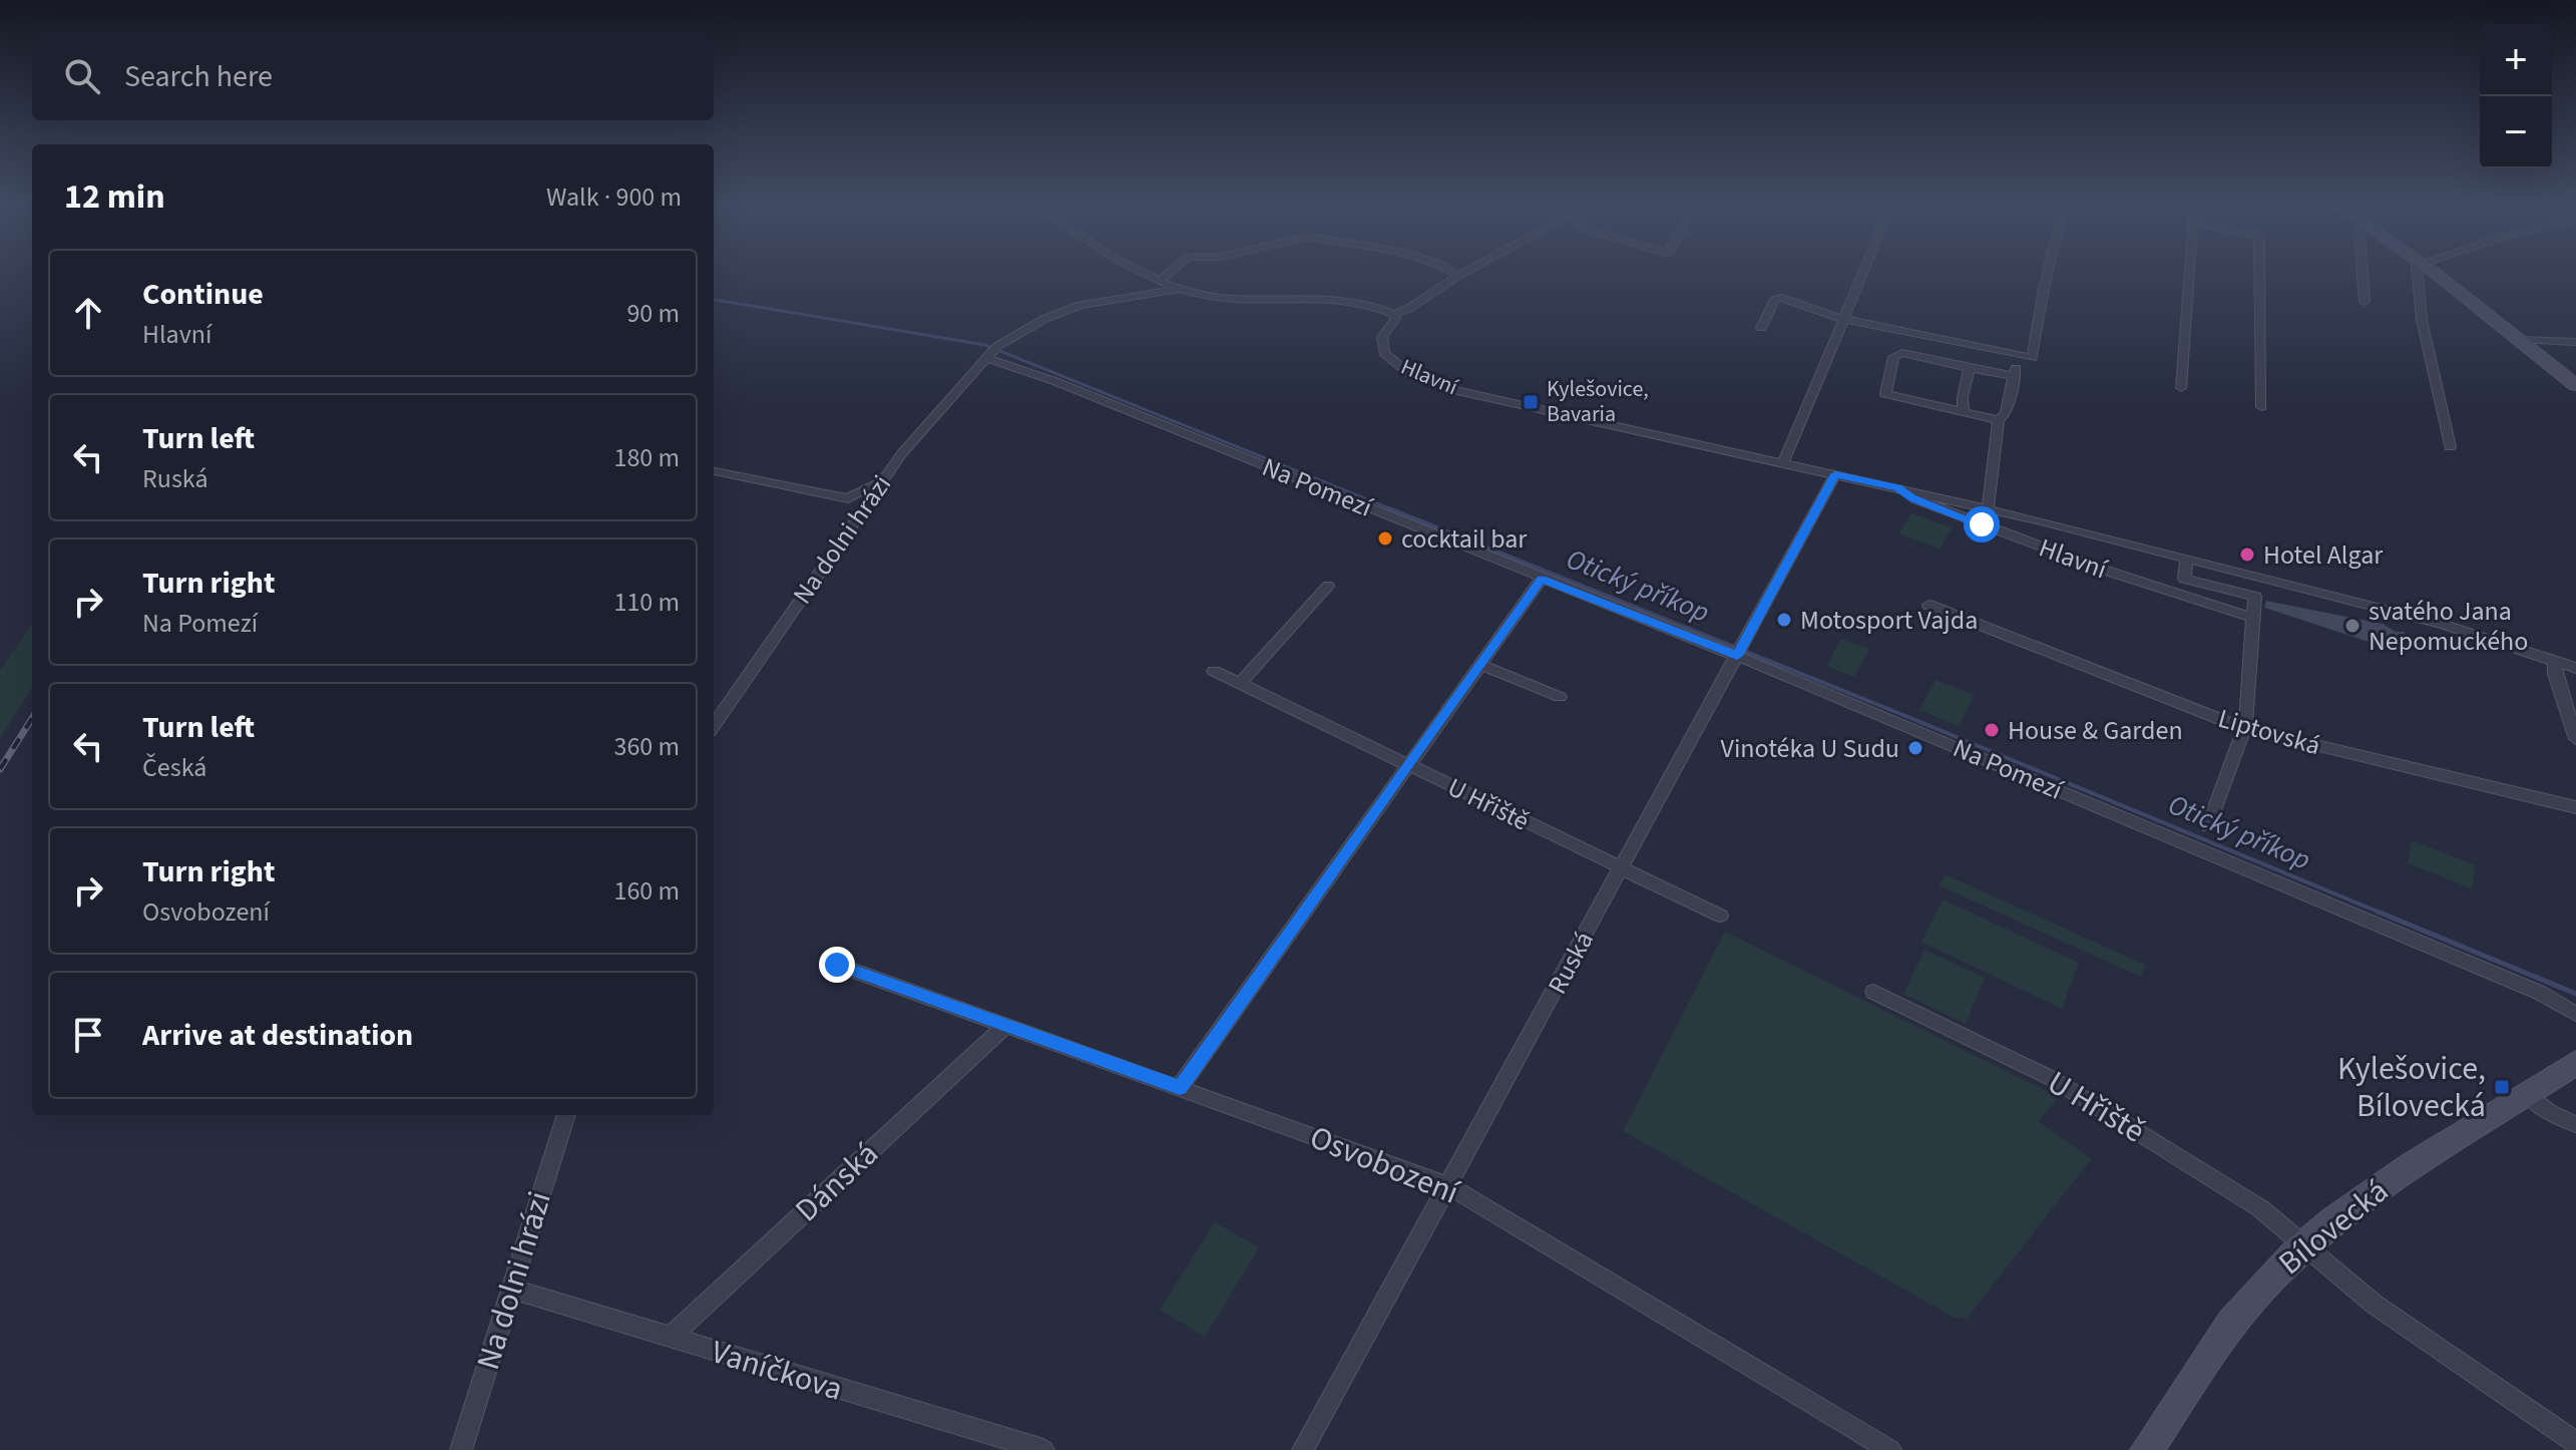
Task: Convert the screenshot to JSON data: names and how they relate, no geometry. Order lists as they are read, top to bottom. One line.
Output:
{"streets":{"main road":["Bílovecká"],"street":["Hlavní","Na Pomezí","Na dolni hrázi","Liptovská","U Hřiště","Ruská","Osvobození","Dánská","Vaníčkova"]},"crossings":[["Hlavní","Ruská"],["Na Pomezí","Na dolni hrázi"],["Na Pomezí","Ruská"],["Na dolni hrázi","Vaníčkova"],["U Hřiště","Ruská"],["U Hřiště","Bílovecká"],["Ruská","Osvobození"],["Osvobození","Dánská"],["Dánská","Vaníčkova"]],"water":["Otický příkop"],"places":{"transit":["Kylešovice, Bavaria","Kylešovice, Bílovecká"],"other":["cocktail bar","Hotel Algar","Motosport Vajda","svatého Jana Nepomuckého","House & Garden","Vinotéka U Sudu"]},"page":{"map_buttons":["+","−"],"search":"Search here","heading":["12 min","Walk · 900 m"],"list":[["Continue","Hlavní","90 m"],["Turn left","Ruská","180 m"],["Turn right","Na Pomezí","110 m"],["Turn left","Česká","360 m"],["Turn right","Osvobození","160 m"],"Arrive at destination"]}}
